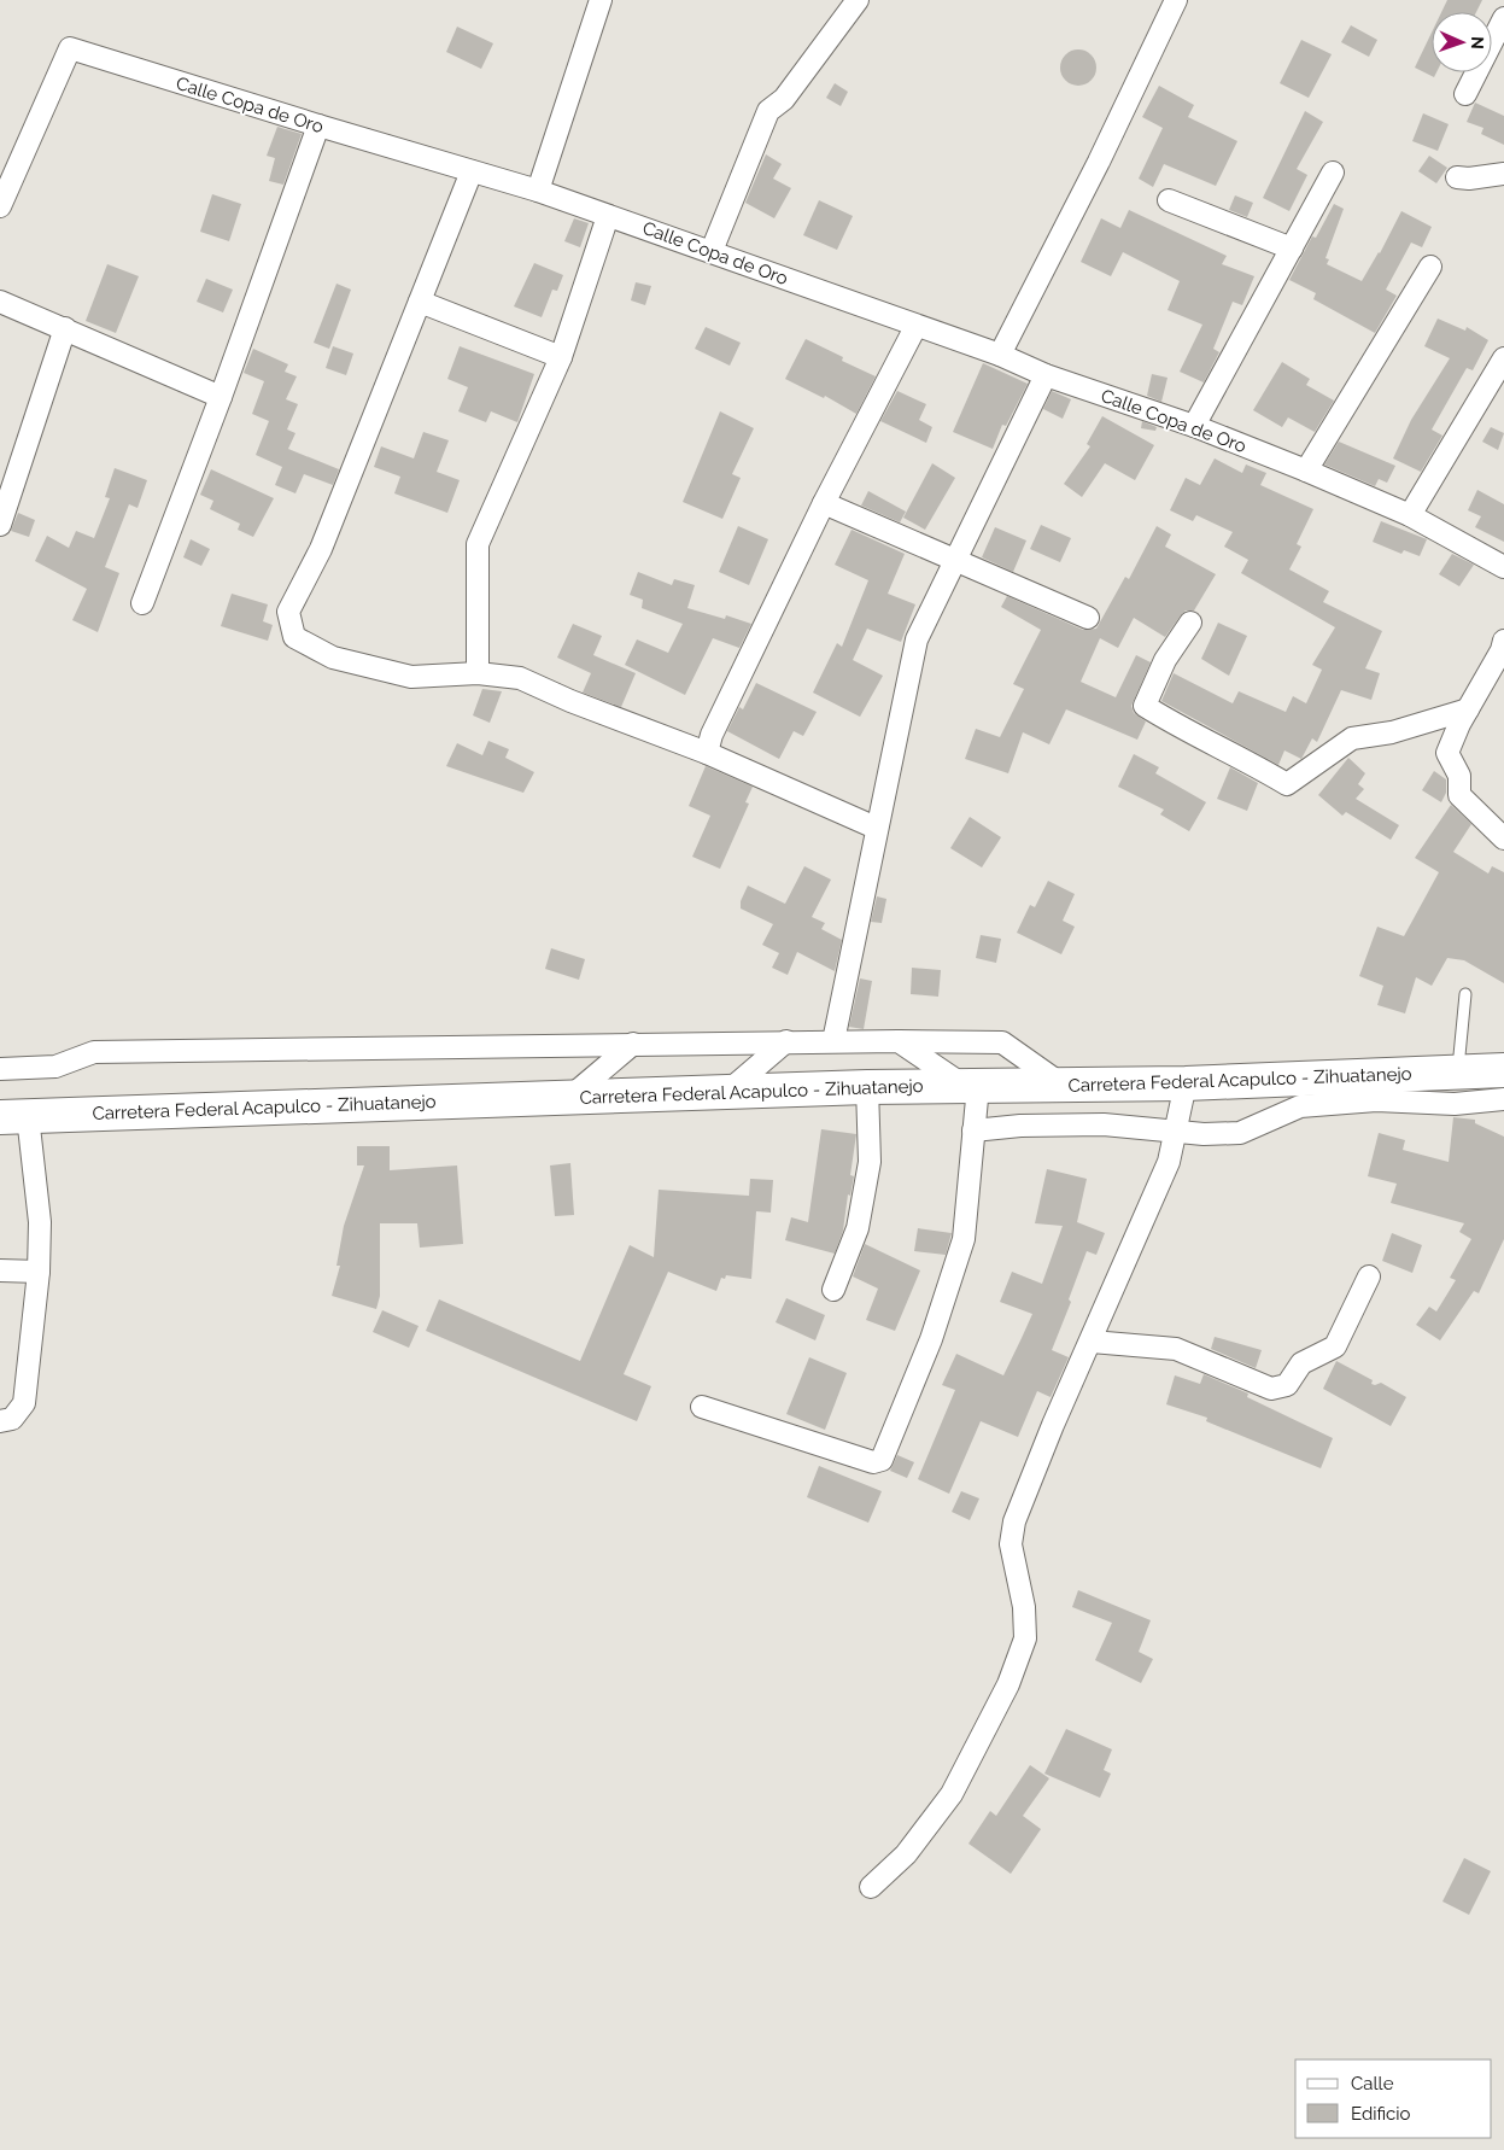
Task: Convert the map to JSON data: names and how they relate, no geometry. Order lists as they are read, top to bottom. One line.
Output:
{"streets":{"main road":["Carretera Federal Acapulco - Zihuatanejo"],"street":["Calle Copa de Oro"]},"legend":["Calle","Edificio"],"north":"right"}
